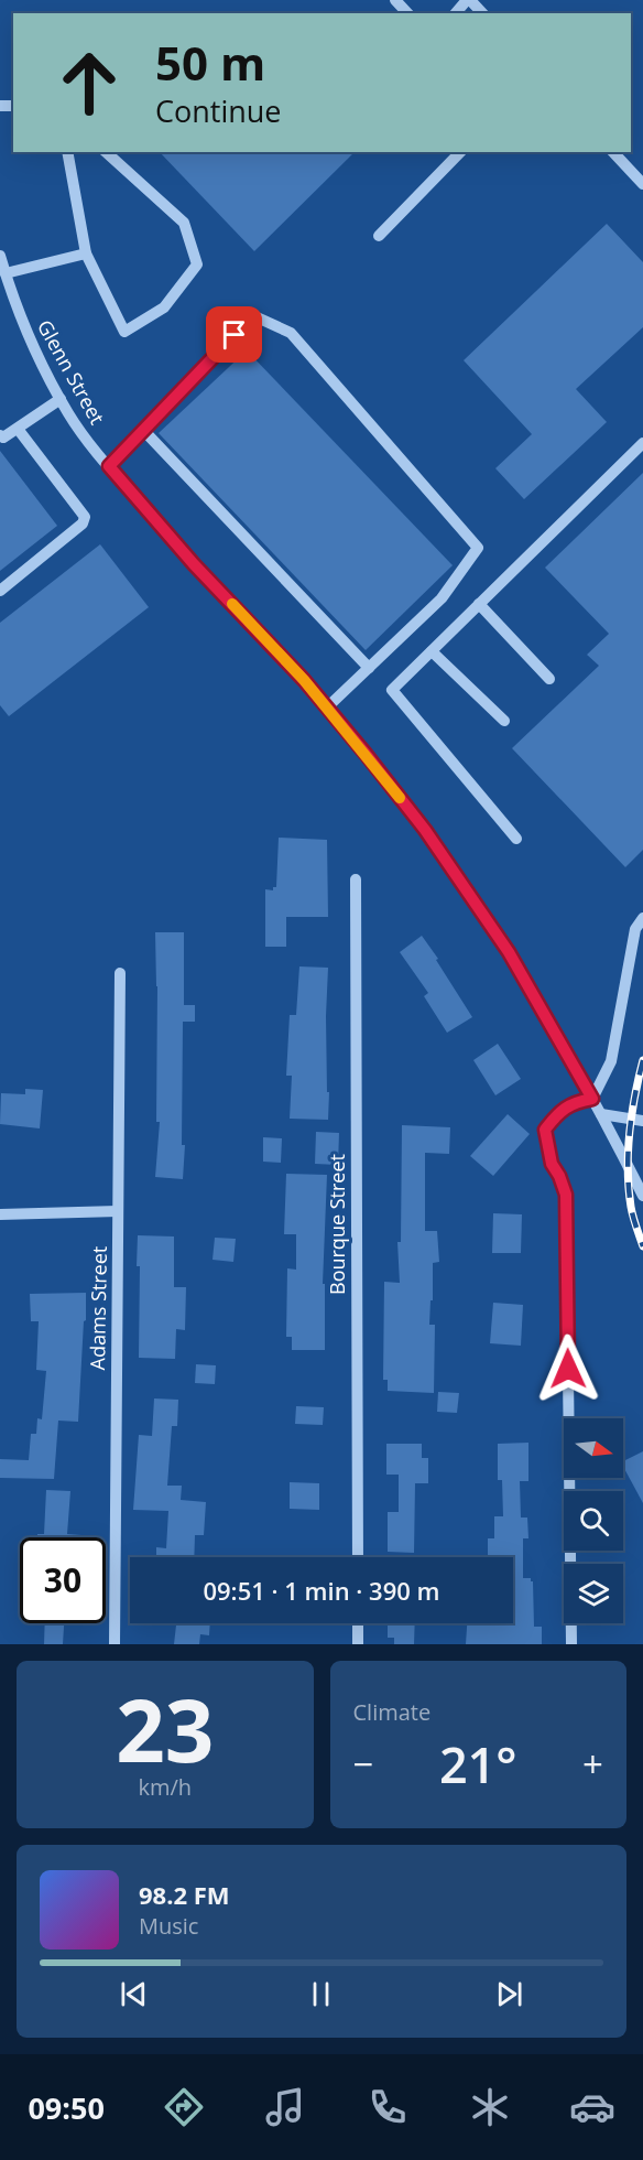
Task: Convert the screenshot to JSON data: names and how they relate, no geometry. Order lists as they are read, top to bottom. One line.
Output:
{"streets":{"street":["Glenn Street","Bourque Street","Adams Street"]},"north":"right","page":{"turn":["50 m","Continue"],"limit":"30","trip":"09:51 · 1 min · 390 m","tile":[["23","km/h"],"Climate"],"heat":["−","21°","+"],"song":["98.2 FM","Music"],"tabs":"09:50"}}
